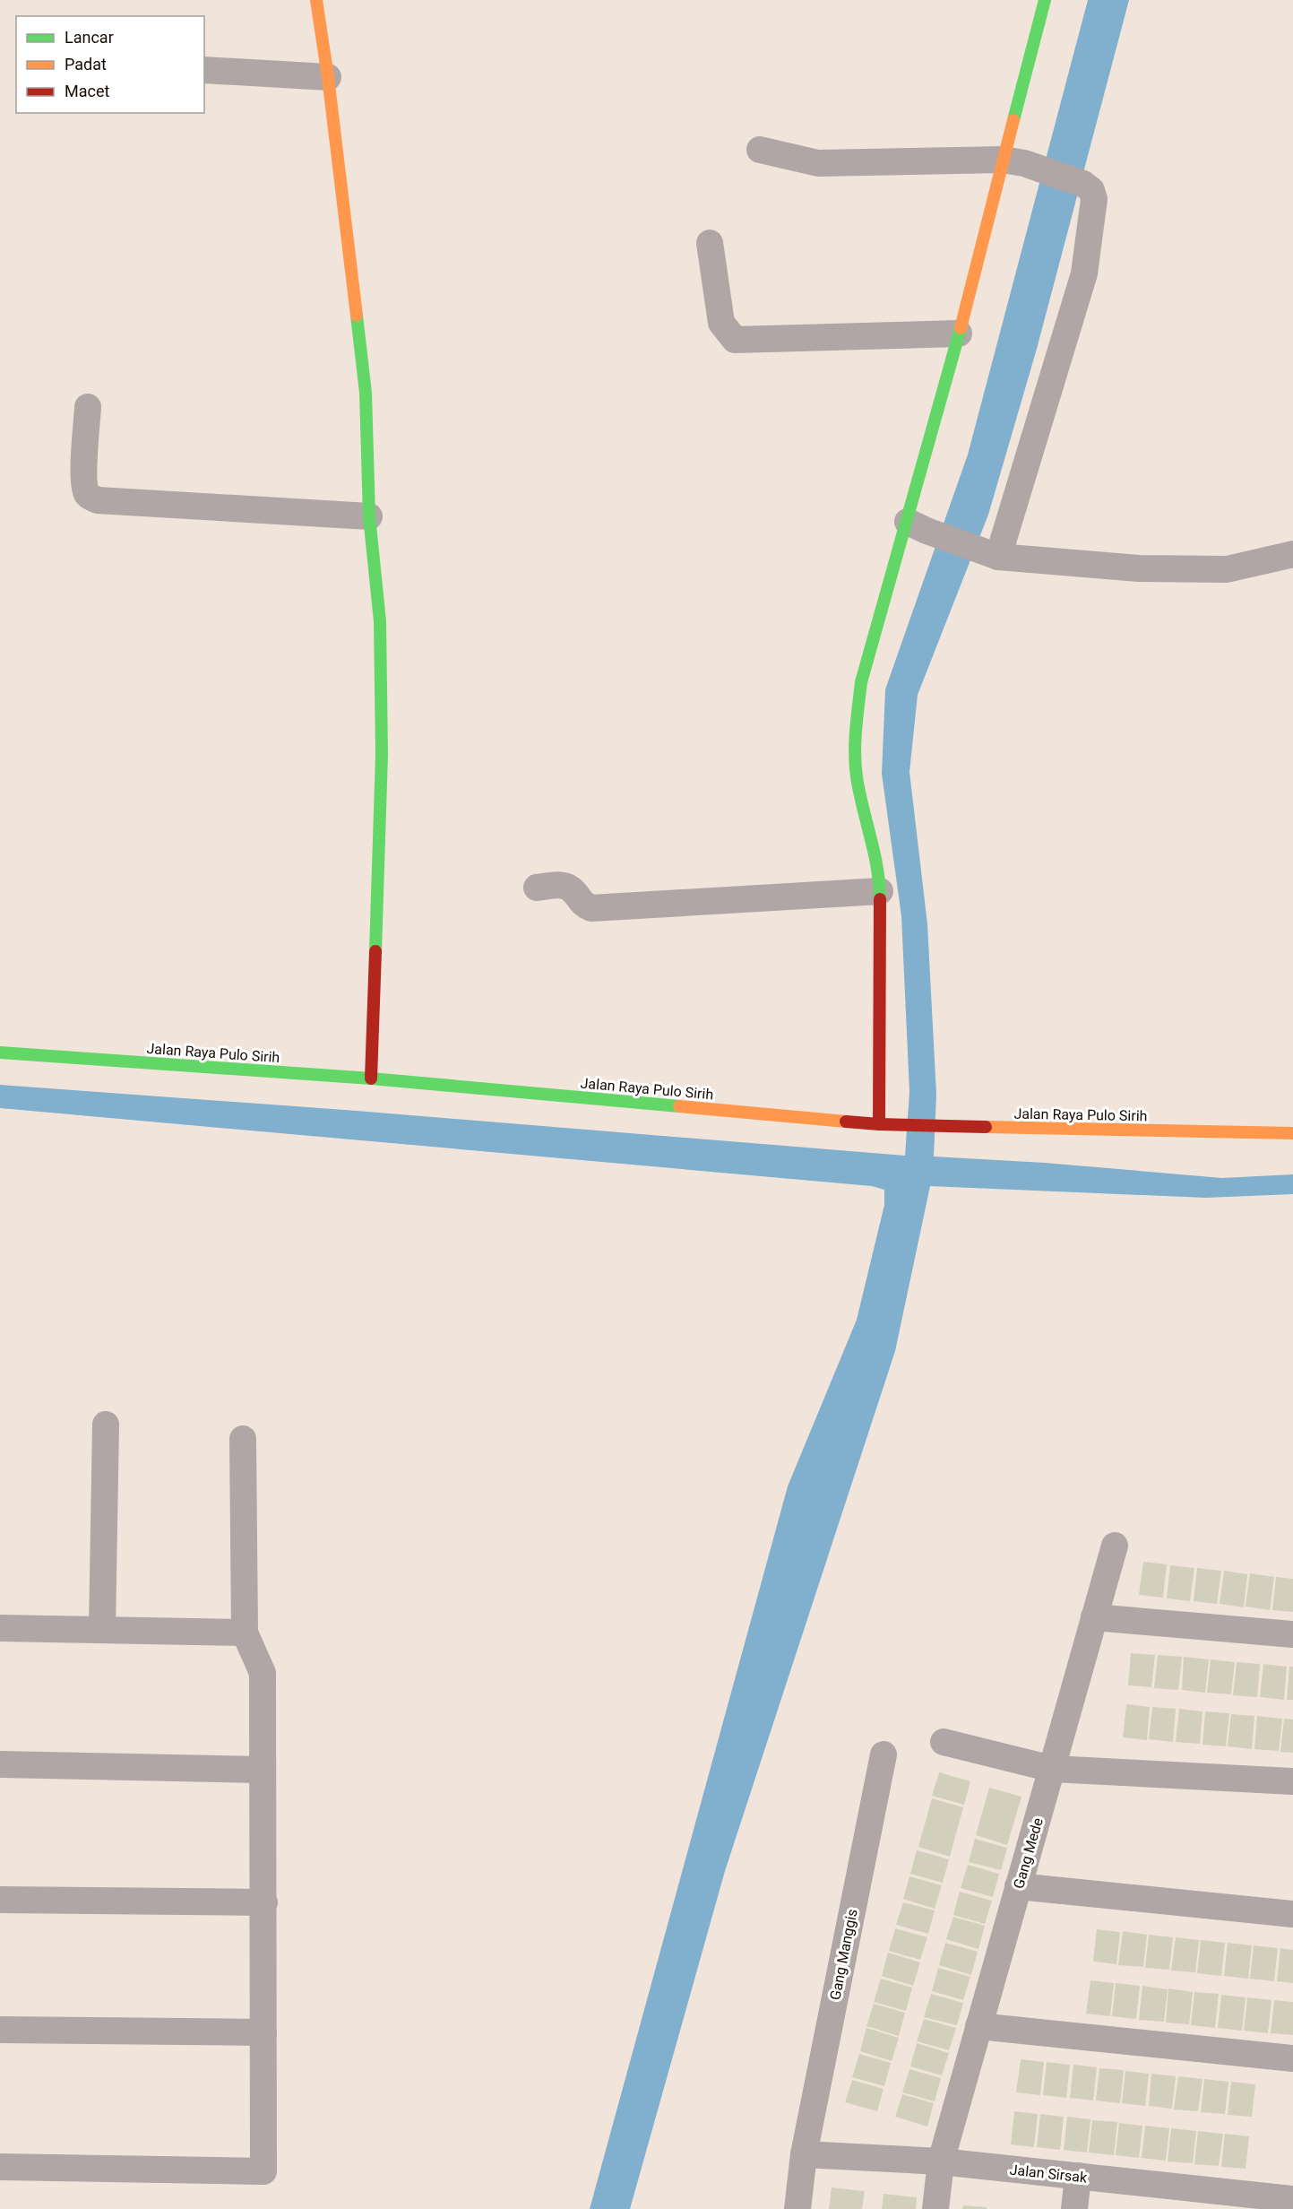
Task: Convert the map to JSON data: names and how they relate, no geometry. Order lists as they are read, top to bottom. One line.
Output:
{"streets":{"street":["Jalan Raya Pulo Sirih","Gang Mede","Gang Manggis","Jalan Sirsak"]},"crossings":[["Gang Mede","Jalan Sirsak"],["Gang Manggis","Jalan Sirsak"]],"legend":["Lancar","Padat","Macet"]}
